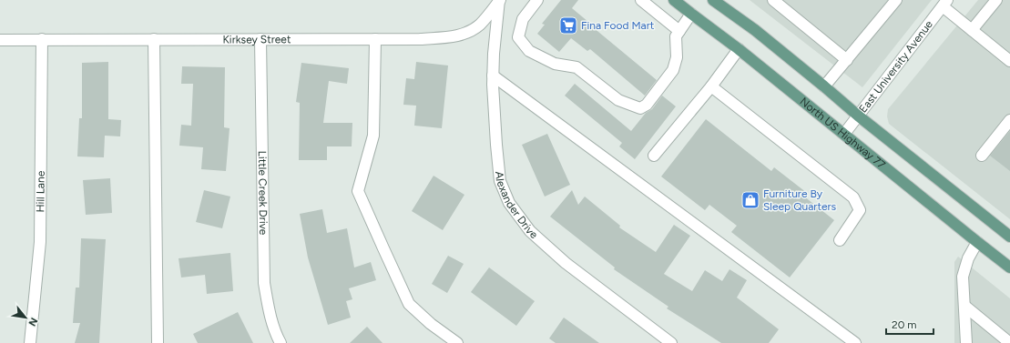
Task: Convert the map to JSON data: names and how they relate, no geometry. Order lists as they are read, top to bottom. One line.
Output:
{"streets":{"main road":["North US Highway 77"],"street":["Kirksey Street","East University Avenue","Hill Lane","Little Creek Drive","Alexander Drive"]},"crossings":[["Kirksey Street","Hill Lane"],["Kirksey Street","Little Creek Drive"],["Kirksey Street","Alexander Drive"],["East University Avenue","North US Highway 77"]],"places":{"supermarket":["Fina Food Mart"],"shop":["Furniture By Sleep Quarters"]},"scale_bar":"20 m","north":"bottom right"}
